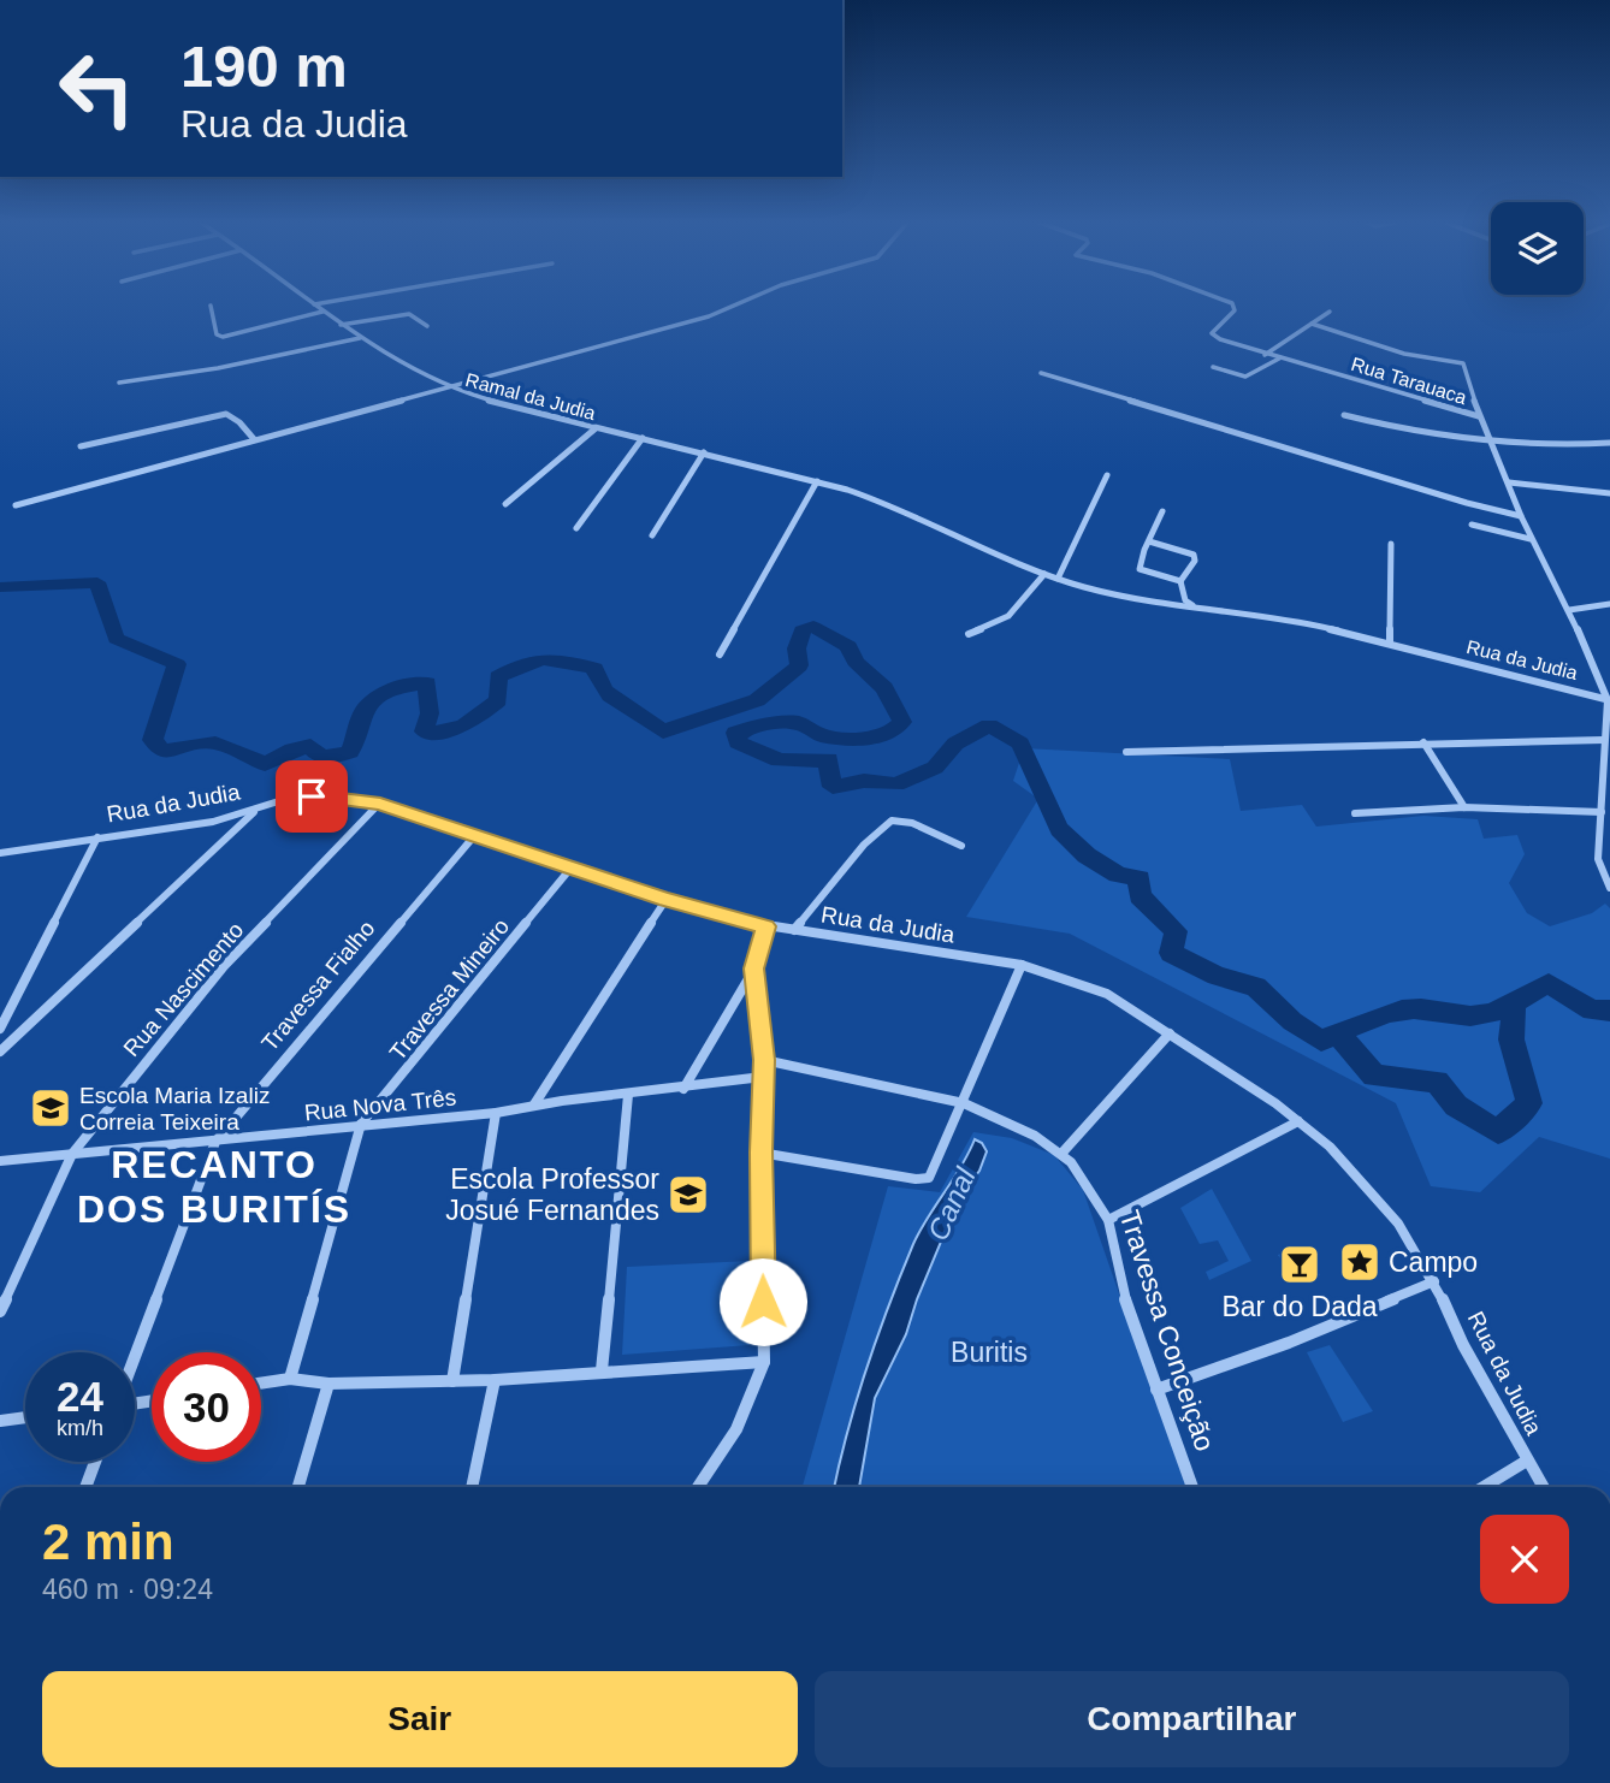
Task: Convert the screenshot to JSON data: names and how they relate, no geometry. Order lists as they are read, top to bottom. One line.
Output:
{"streets":{"street":["Rua Tarauaca","Ramal da Judia","Rua da Judia","Travessa Fialho","Rua Nascimento","Travessa Mineiro","Rua Nova Três","Travessa Conceição"]},"crossings":[["Ramal da Judia","Rua da Judia"],["Rua da Judia","Travessa Fialho"],["Rua da Judia","Rua Nascimento"],["Rua da Judia","Travessa Mineiro"],["Travessa Fialho","Rua Nova Três"],["Rua Nascimento","Rua Nova Três"],["Travessa Mineiro","Rua Nova Três"]],"districts":["RECANTO DOS BURITÍS"],"water":["Canal"],"parks":["Buritis"],"places":{"school or university":["Escola Maria Izaliz Correia Teixeira","Escola Professor Josué Fernandes"],"place":["Campo"],"bar":["Bar do Dada"]},"page":{"turn":["190 m","Rua da Judia"],"speed":"24 km/h","limit":"30","heading":["2 min","460 m · 09:24"],"buttons":["Sair","Compartilhar"]}}
